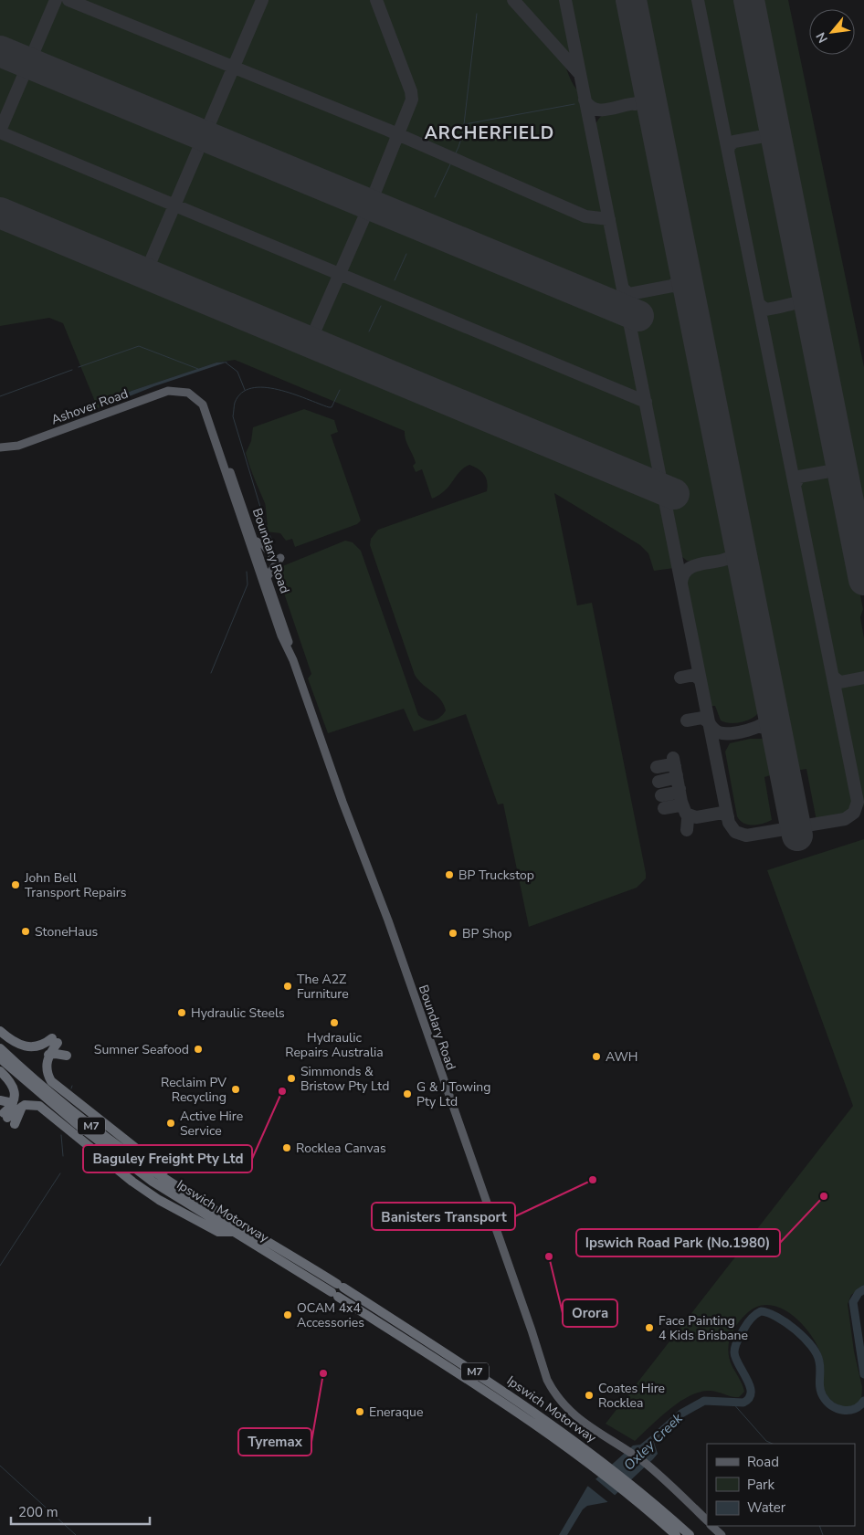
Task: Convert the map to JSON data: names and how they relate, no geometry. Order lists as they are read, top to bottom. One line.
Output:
{"streets":{"highway":["M7","Ipswich Motorway"],"main road":["Ashover Road","Boundary Road"]},"crossings":[["Ashover Road","Boundary Road"]],"districts":["ARCHERFIELD"],"water":["Oxley Creek"],"places":["BP Truckstop","John Bell Transport Repairs","StoneHaus","BP Shop","The A2Z Furniture","Hydraulic Steels","Hydraulic Repairs Australia","Sumner Seafood","AWH","Simmonds & Bristow Pty Ltd","Reclaim PV Recycling","Baguley Freight Pty Ltd","G & J Towing Pty Ltd","Active Hire Service","Rocklea Canvas","Banisters Transport","Ipswich Road Park (No.1980)","Orora","OCAM 4x4 Accessories","Face Painting 4 Kids Brisbane","Tyremax","Coates Hire Rocklea","Eneraque"],"legend":["Road","Park","Water"],"scale_bar":"200 m","north":"bottom left"}
